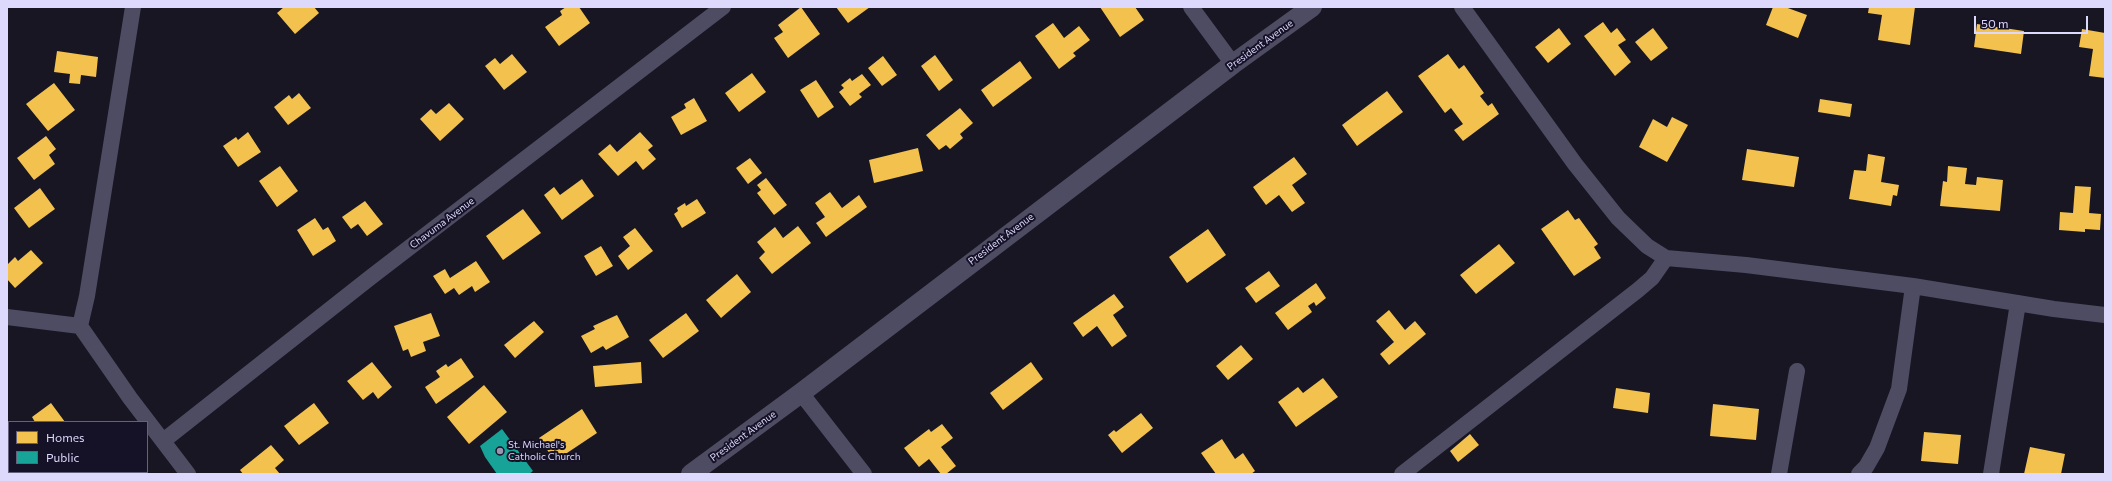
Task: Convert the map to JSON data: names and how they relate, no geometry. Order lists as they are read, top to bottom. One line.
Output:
{"streets":{"street":["President Avenue","Chavuma Avenue"]},"places":["St. Michael's Catholic Church"],"legend":["Homes","Public"],"scale_bar":"50 m"}
